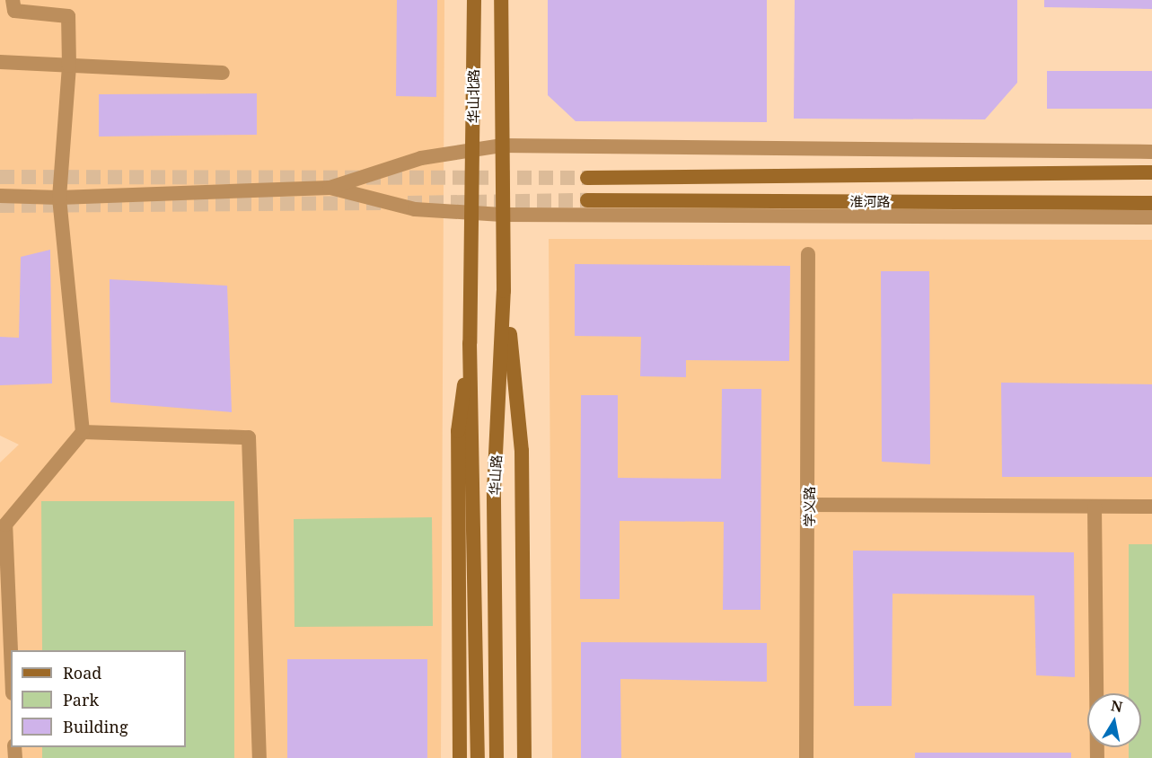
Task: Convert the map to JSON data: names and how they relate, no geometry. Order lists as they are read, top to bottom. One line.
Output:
{"streets":{"main road":["华山北路","淮河路","华山路"],"street":["学义路"]},"crossings":[["华山北路","华山路"]],"legend":["Road","Park","Building"],"north":"top"}
